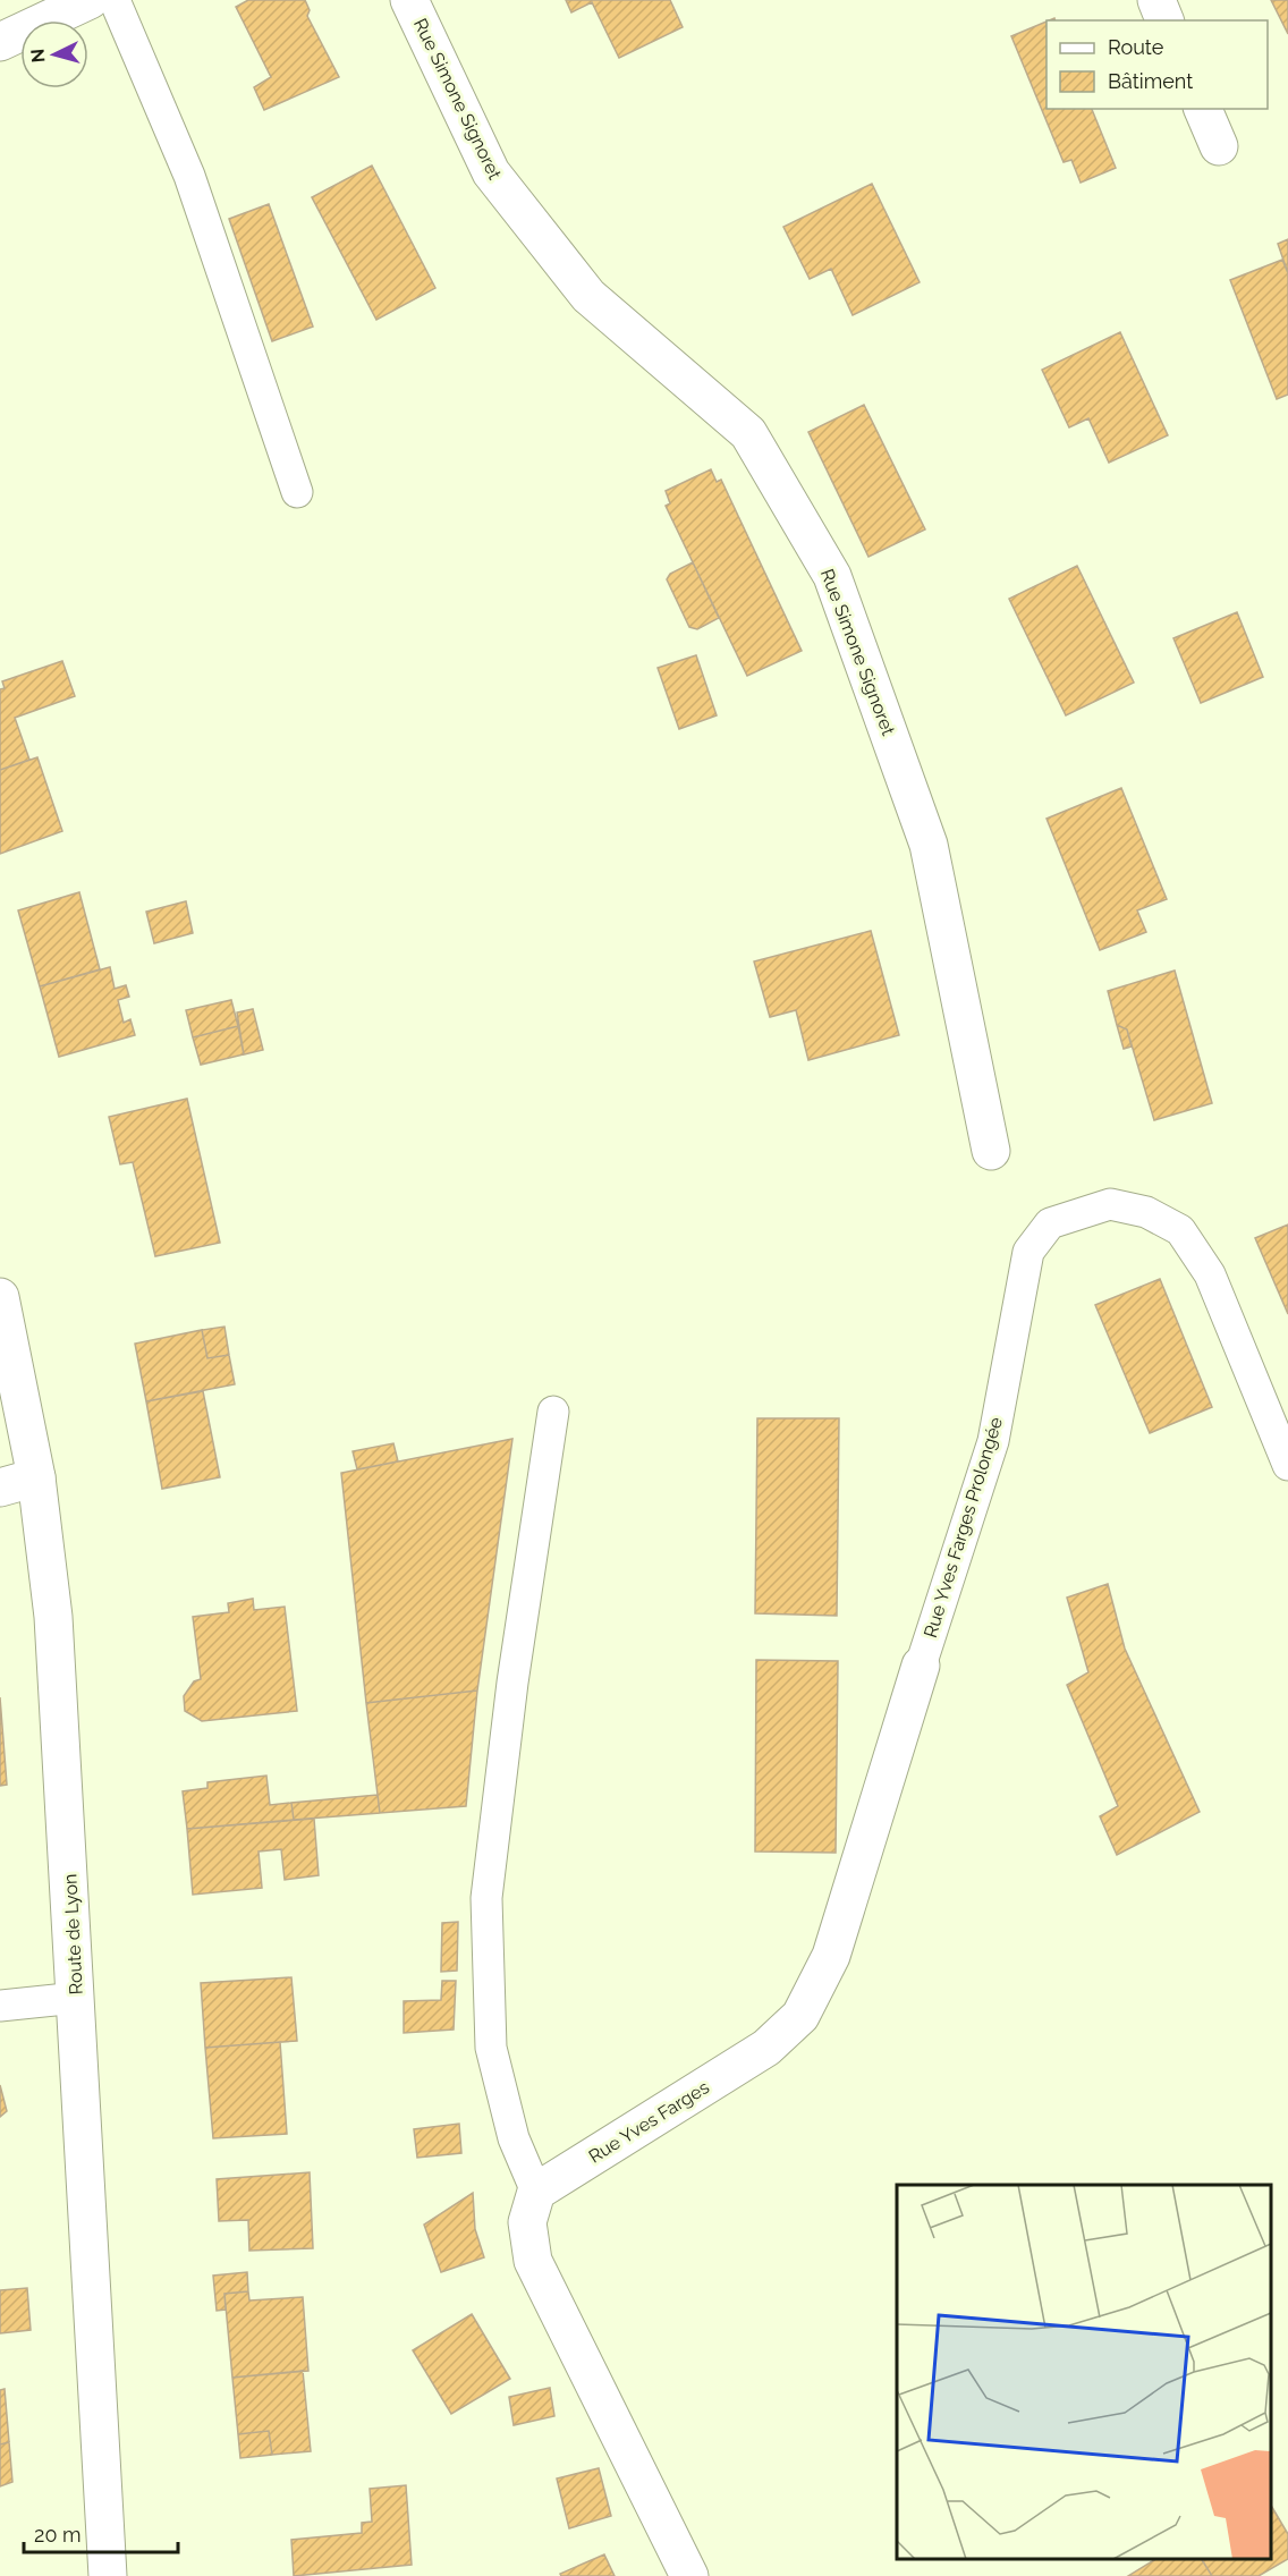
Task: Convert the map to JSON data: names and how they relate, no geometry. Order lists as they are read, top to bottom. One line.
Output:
{"streets":{"street":["Rue Simone Signoret","Route de Lyon","Rue Yves Farges"],"lane":["Rue Yves Farges Prolongée"]},"crossings":[["Rue Yves Farges Prolongée","Rue Yves Farges"]],"legend":["Route","Bâtiment"],"scale_bar":"20 m","north":"left"}
